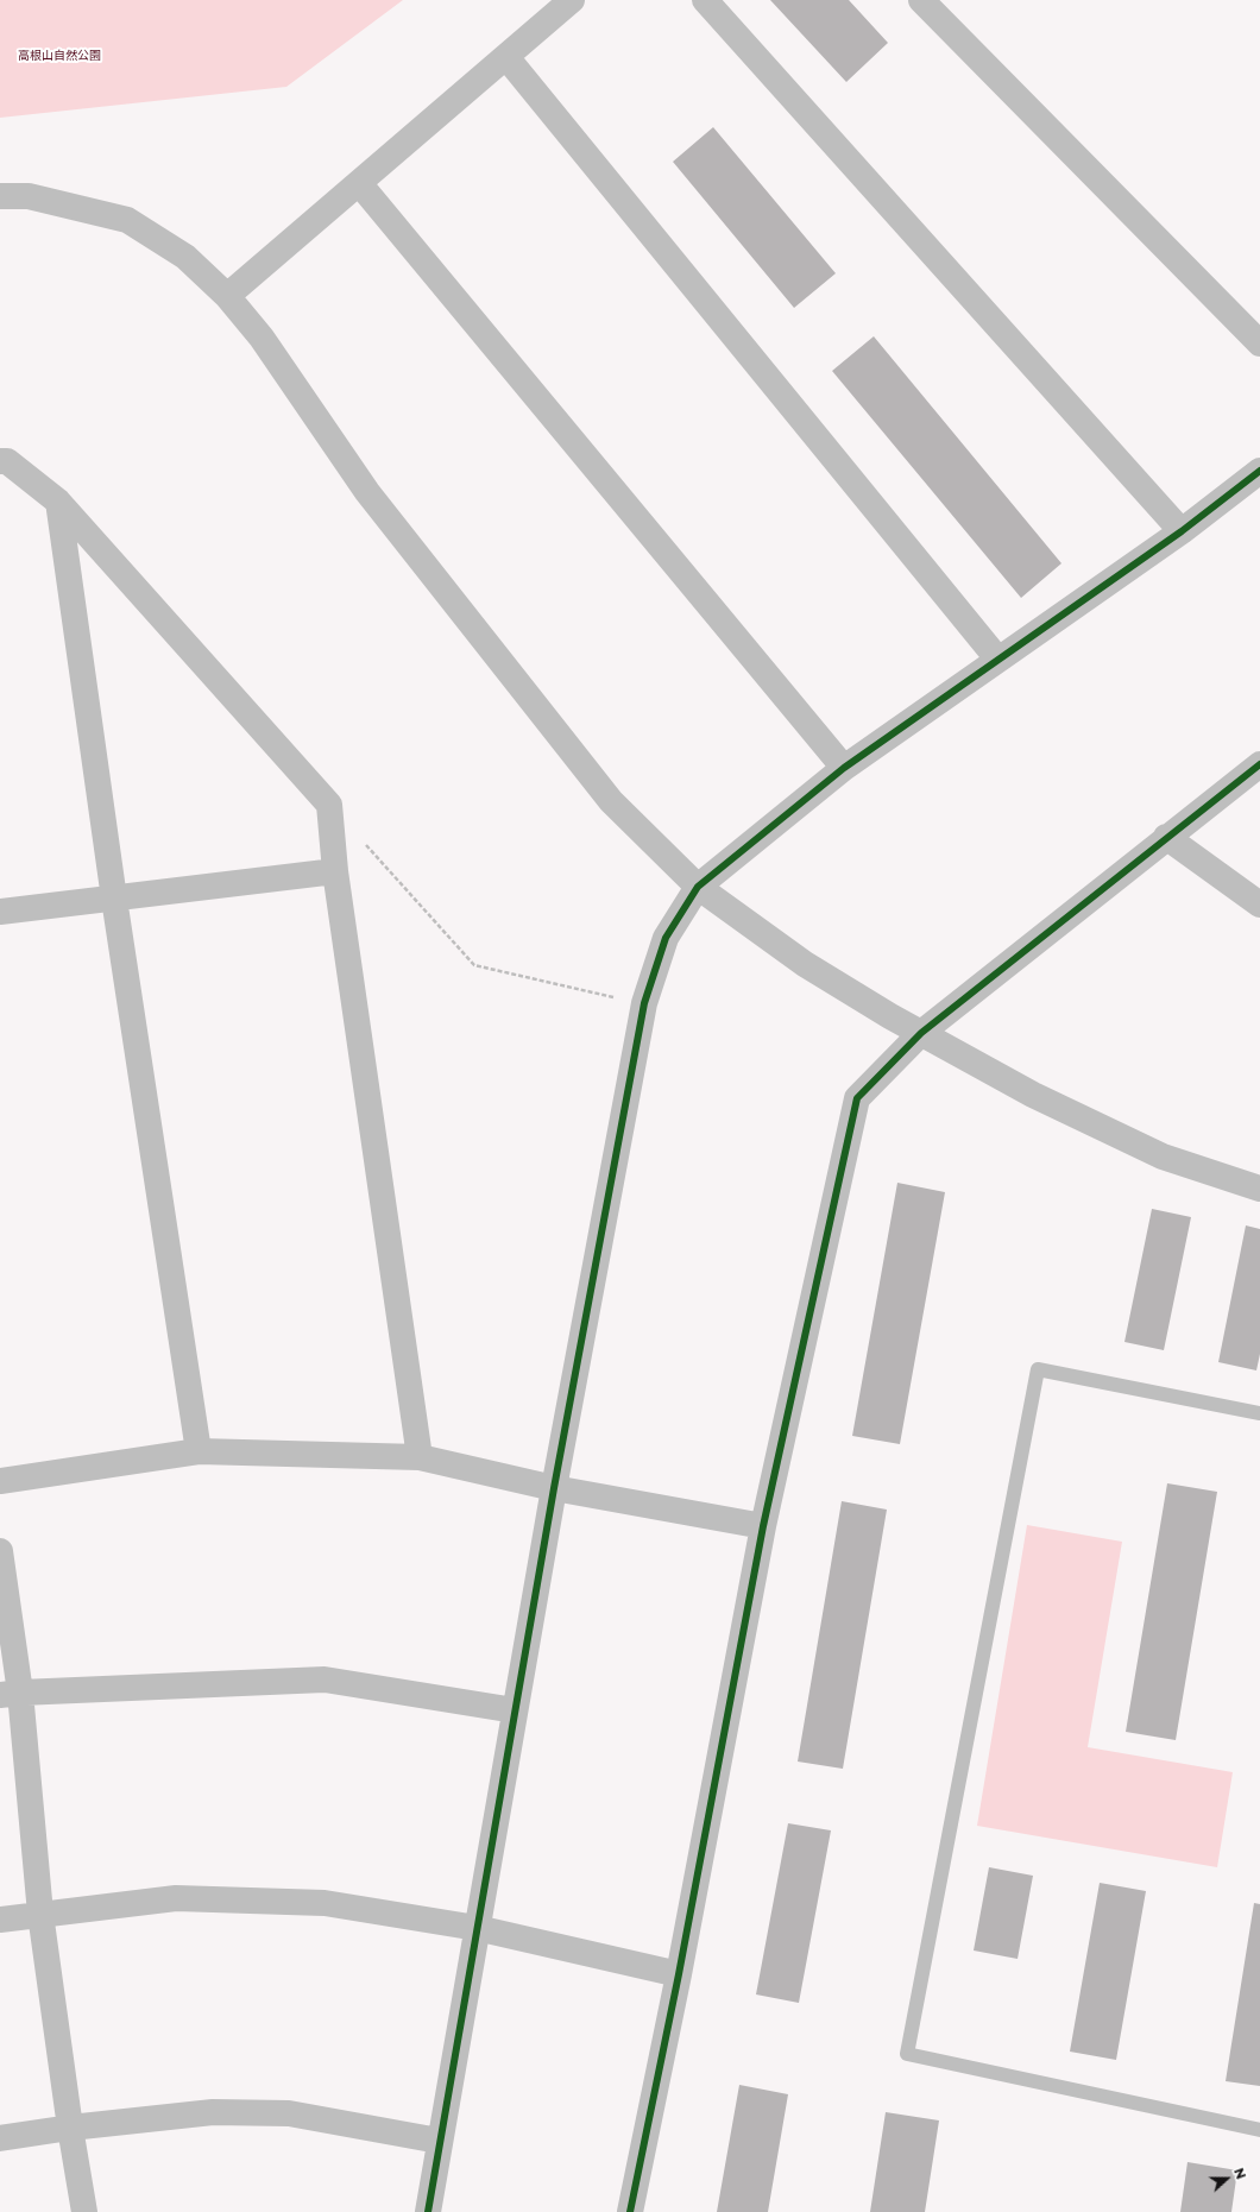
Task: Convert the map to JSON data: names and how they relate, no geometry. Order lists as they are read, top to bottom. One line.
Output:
{"parks":["高根山自然公園"],"north":"right"}
